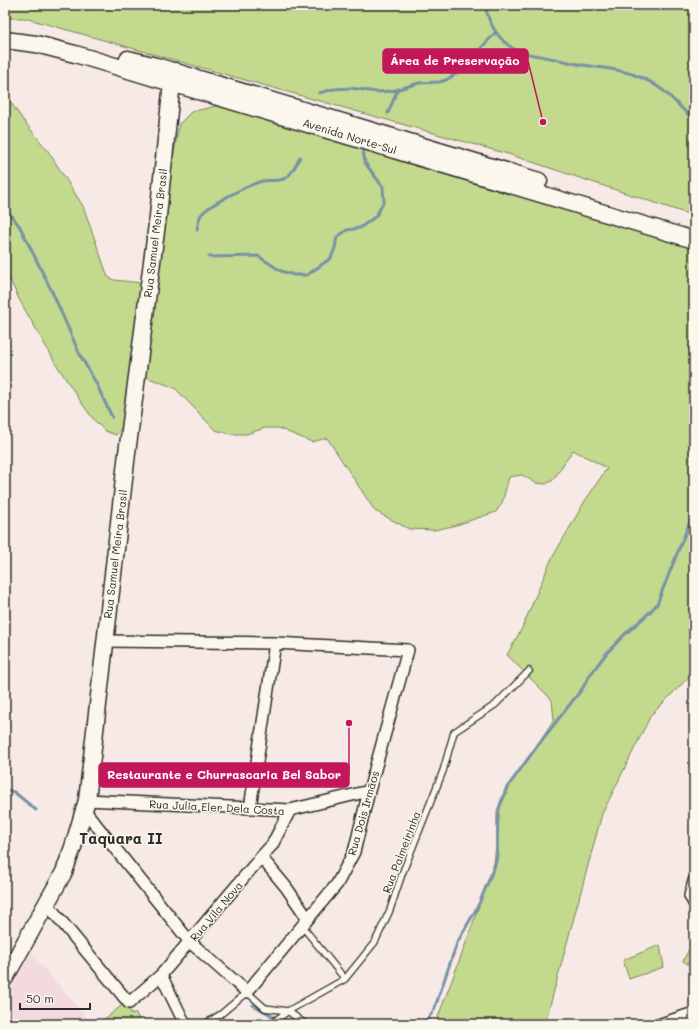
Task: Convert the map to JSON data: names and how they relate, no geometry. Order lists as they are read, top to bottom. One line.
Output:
{"streets":{"main road":["Avenida Norte-Sul","Rua Samuel Meira Brasil"],"street":["Rua Julia Eler Dela Costa","Rua Dois Irmãos","Rua Vila Nova"],"lane":["Rua Palmeirinha"]},"crossings":[["Avenida Norte-Sul","Rua Samuel Meira Brasil"],["Rua Samuel Meira Brasil","Rua Julia Eler Dela Costa"],["Rua Samuel Meira Brasil","Rua Vila Nova"],["Rua Julia Eler Dela Costa","Rua Dois Irmãos"],["Rua Julia Eler Dela Costa","Rua Vila Nova"]],"districts":["Taquara II"],"places":["Área de Preservação","Restaurante e Churrascaria Bel Sabor"],"scale_bar":"50 m"}
